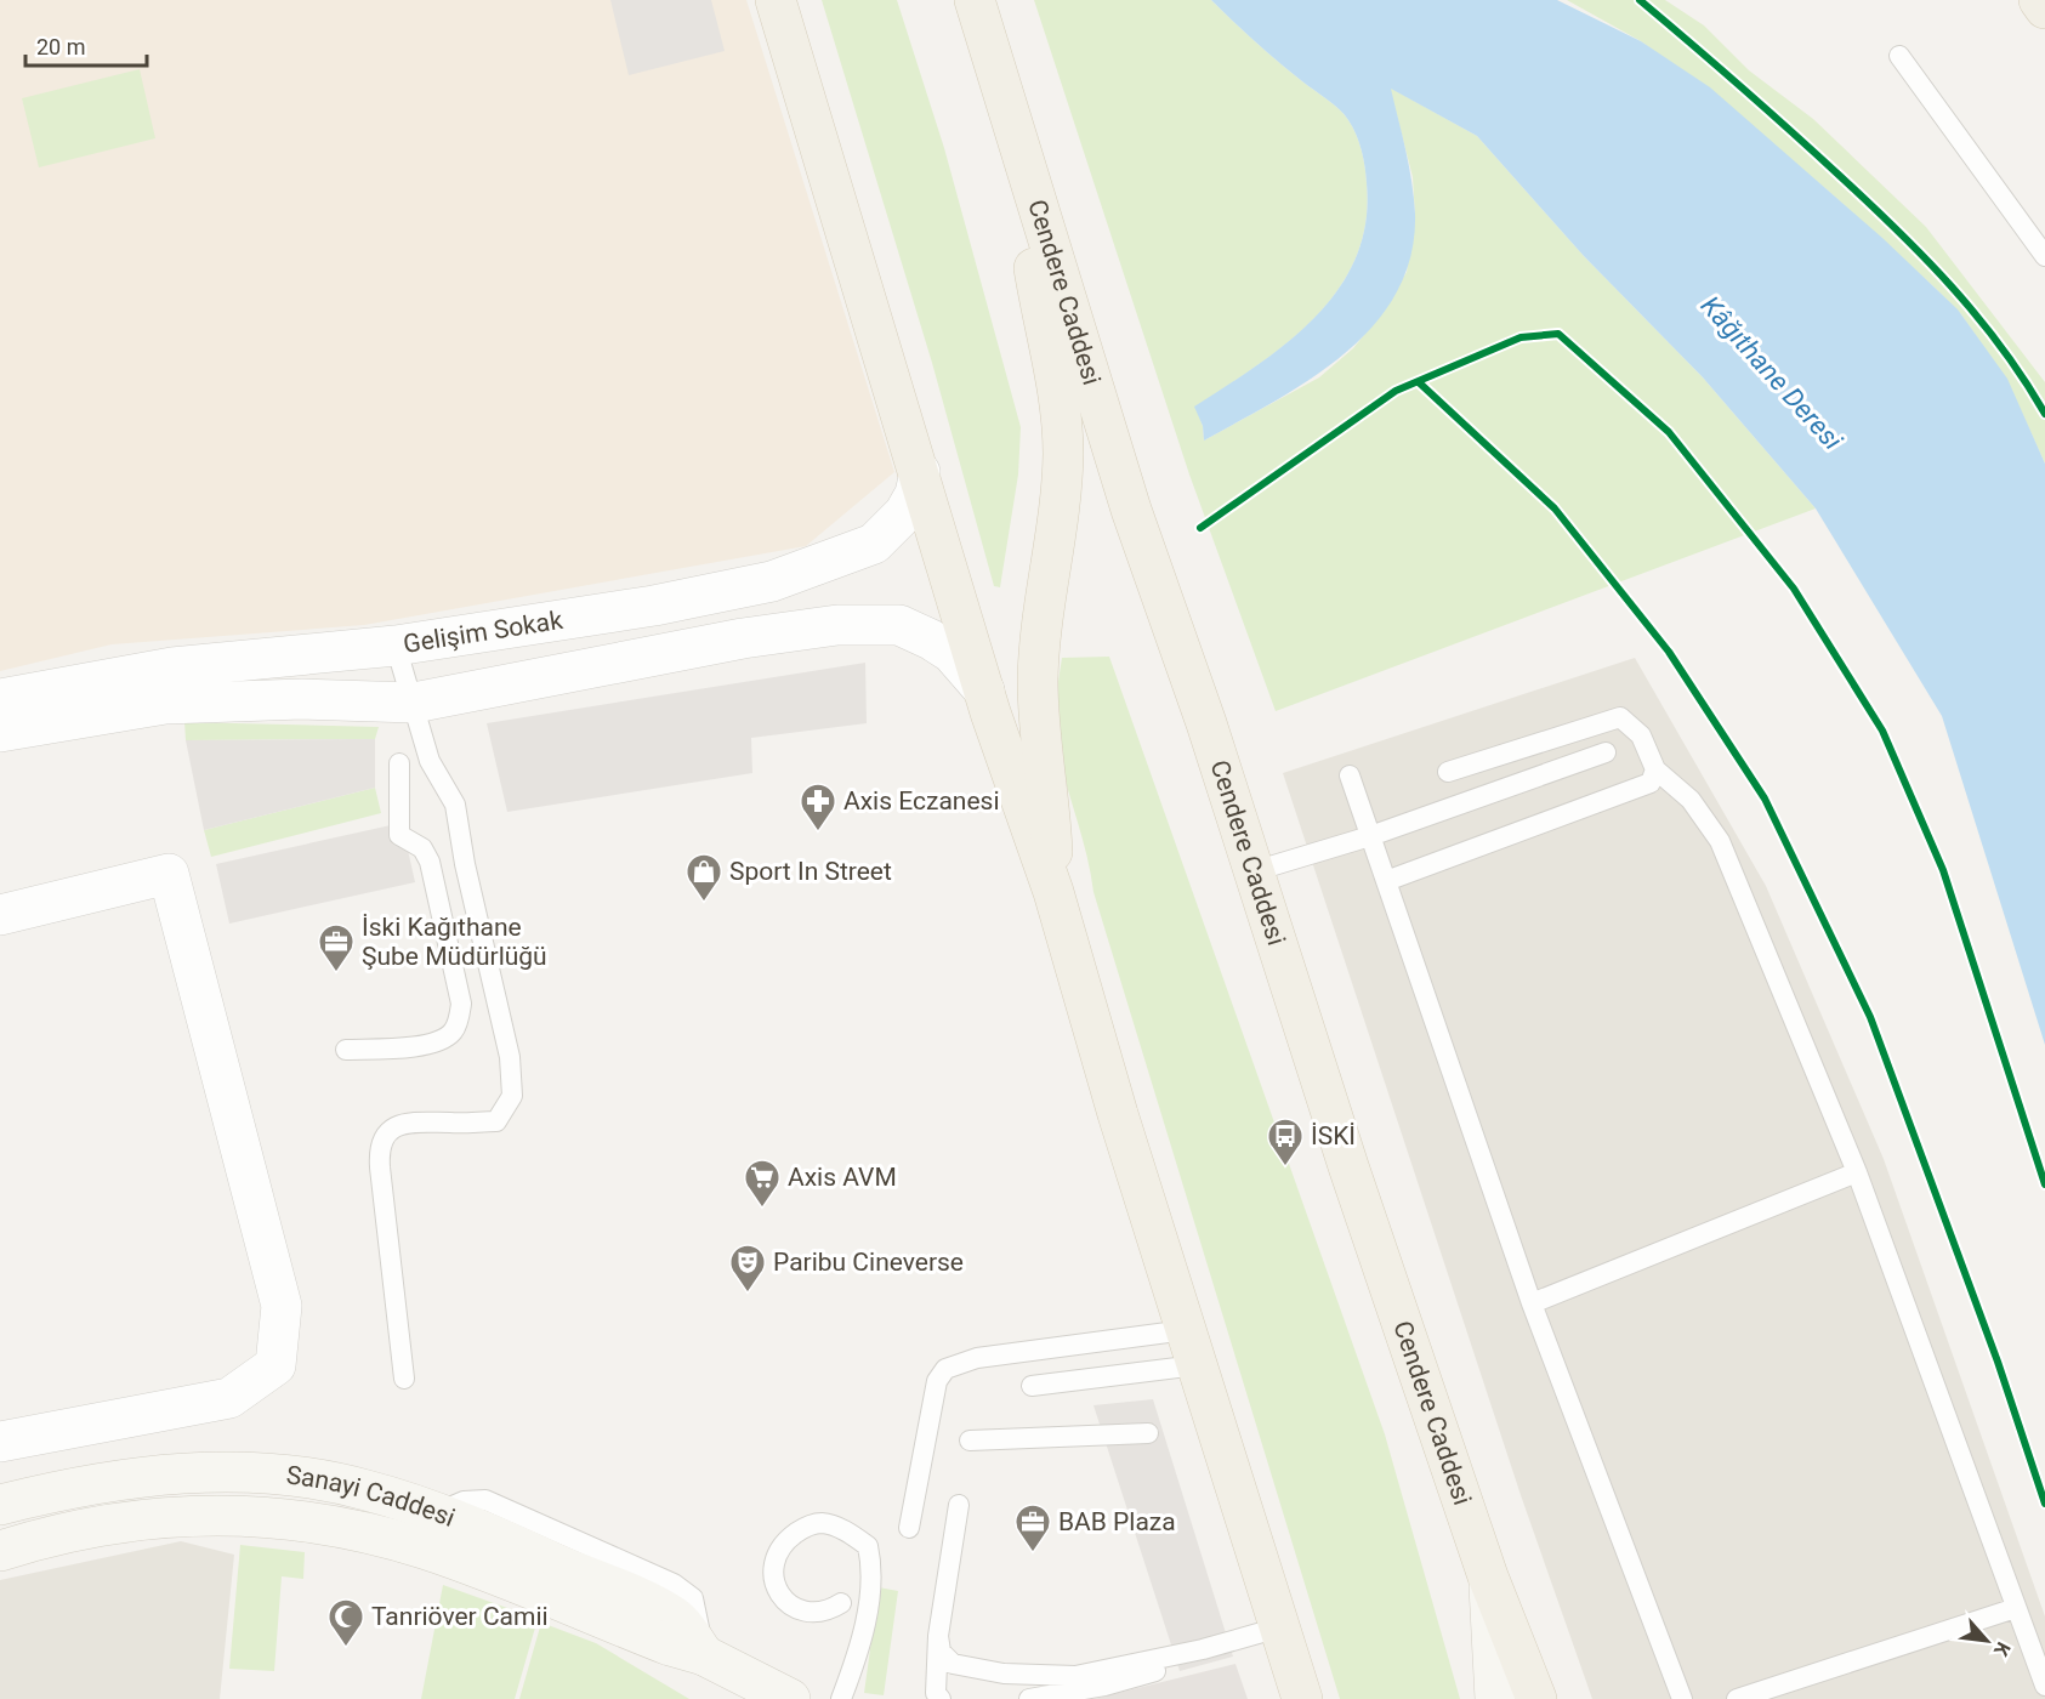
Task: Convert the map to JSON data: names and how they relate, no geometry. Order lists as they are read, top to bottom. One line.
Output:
{"streets":{"main road":["Cendere Caddesi","Sanayi Caddesi"],"street":["Gelişim Sokak"]},"water":["Kâğıthane Deresi"],"places":{"pharmacy":["Axis Eczanesi"],"shop":["Sport In Street"],"office":["İski Kağıthane Şube Müdürlüğü","BAB Plaza"],"bus stop":["İSKİ"],"supermarket":["Axis AVM"],"theatre":["Paribu Cineverse"],"mosque":["Tanriöver Camii"]},"scale_bar":"20 m","north":"bottom right"}
